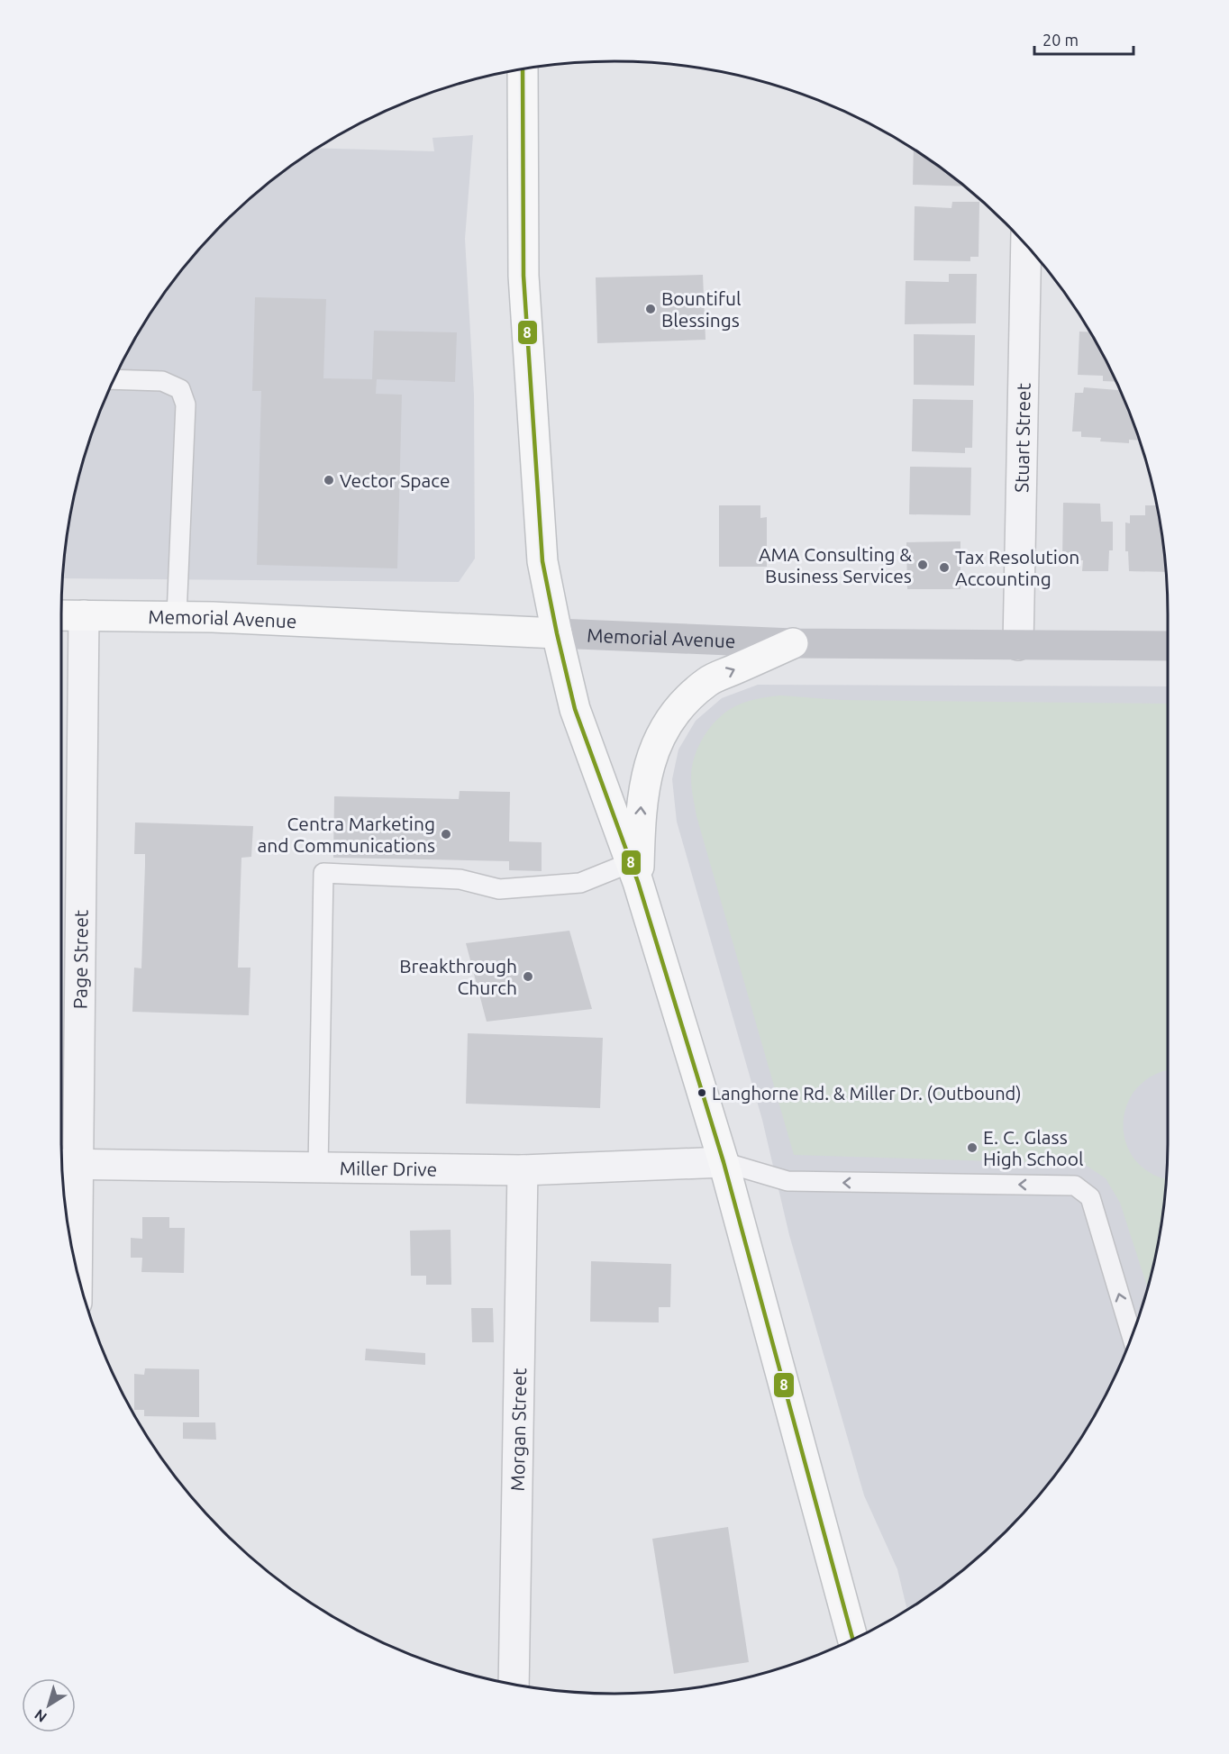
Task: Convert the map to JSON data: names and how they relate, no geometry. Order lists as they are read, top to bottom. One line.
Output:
{"streets":{"main road":["Memorial Avenue"],"street":["Stuart Street","Page Street","Miller Drive","Morgan Street"]},"crossings":[["Stuart Street","Memorial Avenue"],["Memorial Avenue","Page Street"],["Page Street","Miller Drive"],["Miller Drive","Morgan Street"]],"places":["Bountiful Blessings","Vector Space","AMA Consulting & Business Services","Tax Resolution Accounting","Centra Marketing and Communications","Breakthrough Church","Langhorne Rd. & Miller Dr. (Outbound)","E. C. Glass High School"],"lines":["transit line 8"],"scale_bar":"20 m","north":"bottom left"}
